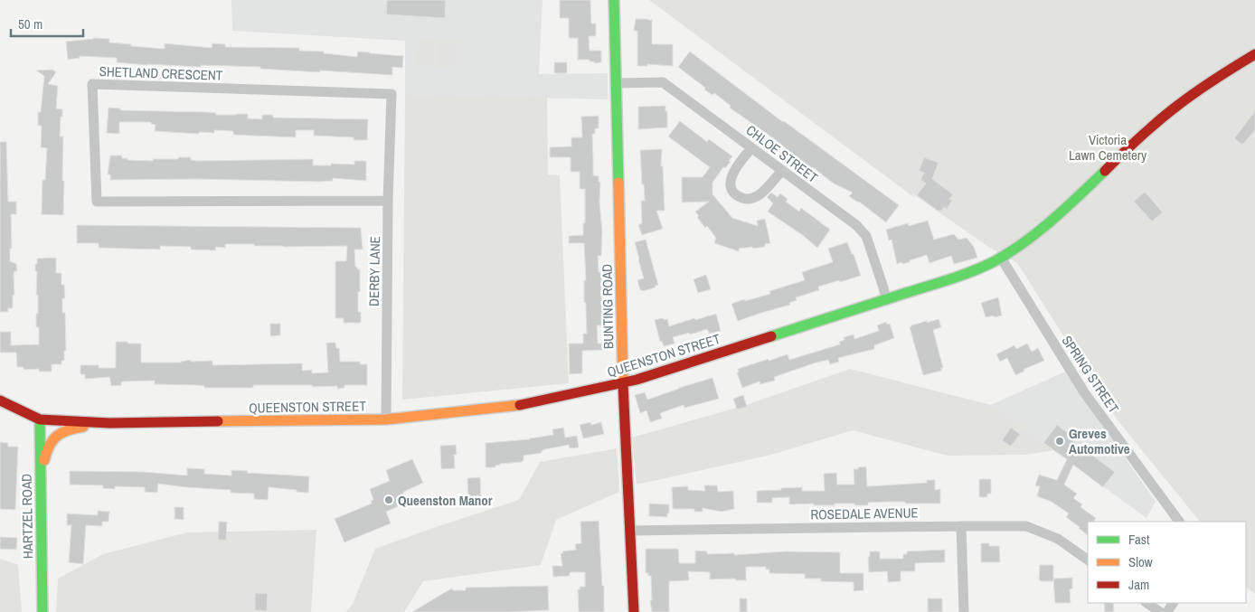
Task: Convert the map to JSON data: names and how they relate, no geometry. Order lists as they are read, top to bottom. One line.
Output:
{"streets":{"main road":["BUNTING ROAD","QUEENSTON STREET","HARTZEL ROAD"],"street":["SHETLAND CRESCENT","CHLOE STREET","DERBY LANE","SPRING STREET","ROSEDALE AVENUE"]},"crossings":[["SHETLAND CRESCENT","DERBY LANE"],["CHLOE STREET","BUNTING ROAD"],["CHLOE STREET","QUEENSTON STREET"],["DERBY LANE","QUEENSTON STREET"],["BUNTING ROAD","QUEENSTON STREET"],["BUNTING ROAD","ROSEDALE AVENUE"],["QUEENSTON STREET","SPRING STREET"],["QUEENSTON STREET","HARTZEL ROAD"]],"parks":["Victoria Lawn Cemetery"],"places":["Greves Automotive","Queenston Manor"],"legend":["Fast","Slow","Jam"],"scale_bar":"50 m"}
